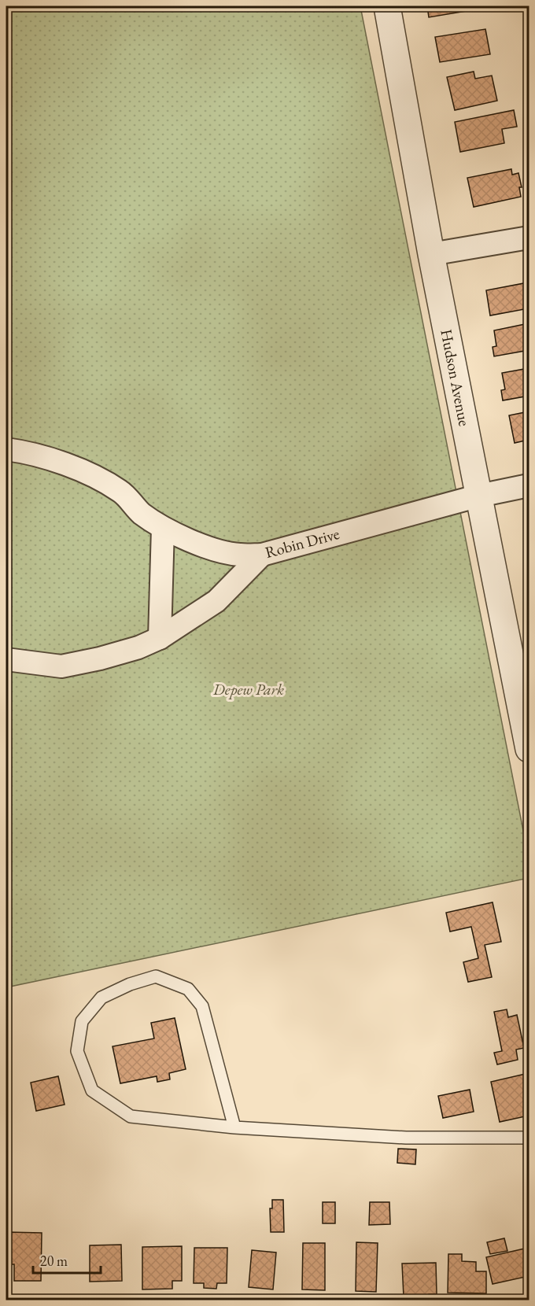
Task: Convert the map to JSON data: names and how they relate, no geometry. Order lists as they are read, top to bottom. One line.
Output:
{"streets":{"street":["Hudson Avenue","Robin Drive"]},"crossings":[["Hudson Avenue","Robin Drive"]],"parks":["Depew Park"],"scale_bar":"20 m"}
